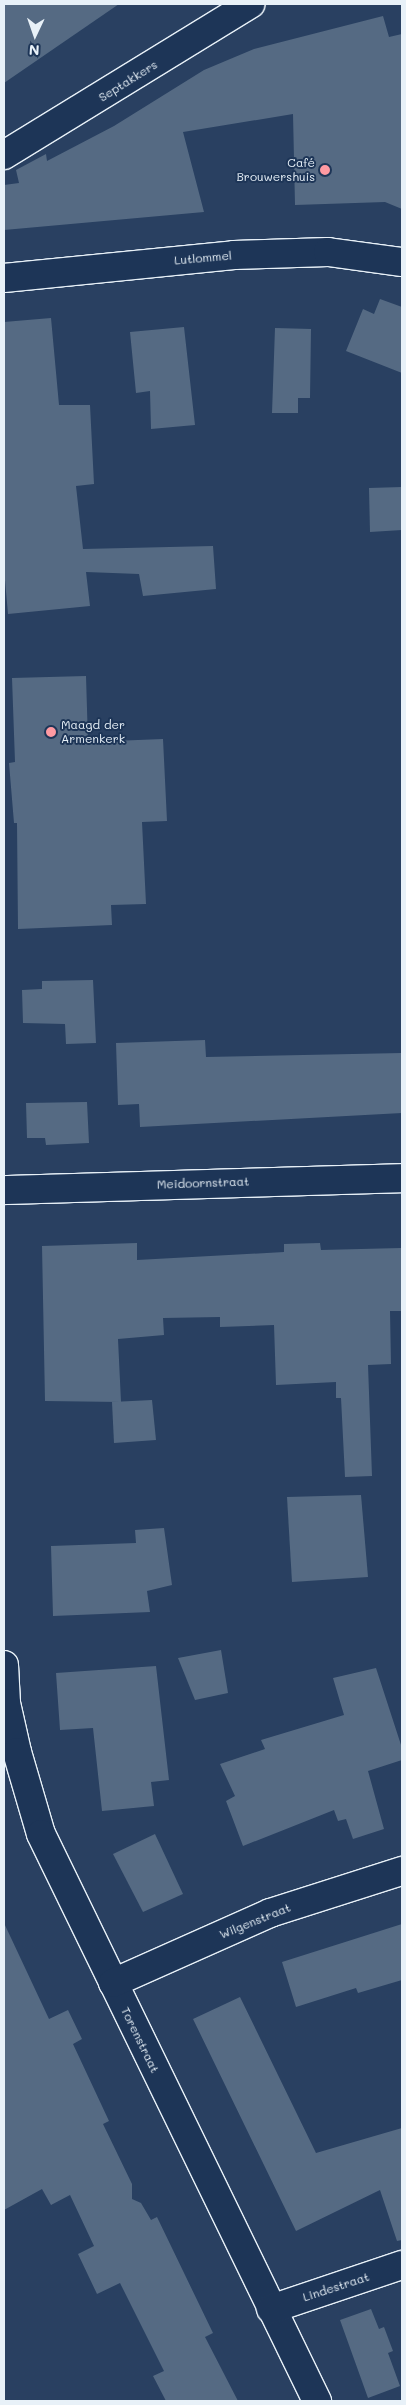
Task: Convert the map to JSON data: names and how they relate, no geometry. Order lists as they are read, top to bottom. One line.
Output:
{"streets":{"street":["Septakkers","Lutlommel","Meidoornstraat","Wilgenstraat","Torenstraat","Lindestraat"]},"crossings":[["Wilgenstraat","Torenstraat"],["Torenstraat","Lindestraat"]],"places":["Café Brouwershuis","Maagd der Armenkerk"],"north":"bottom"}
